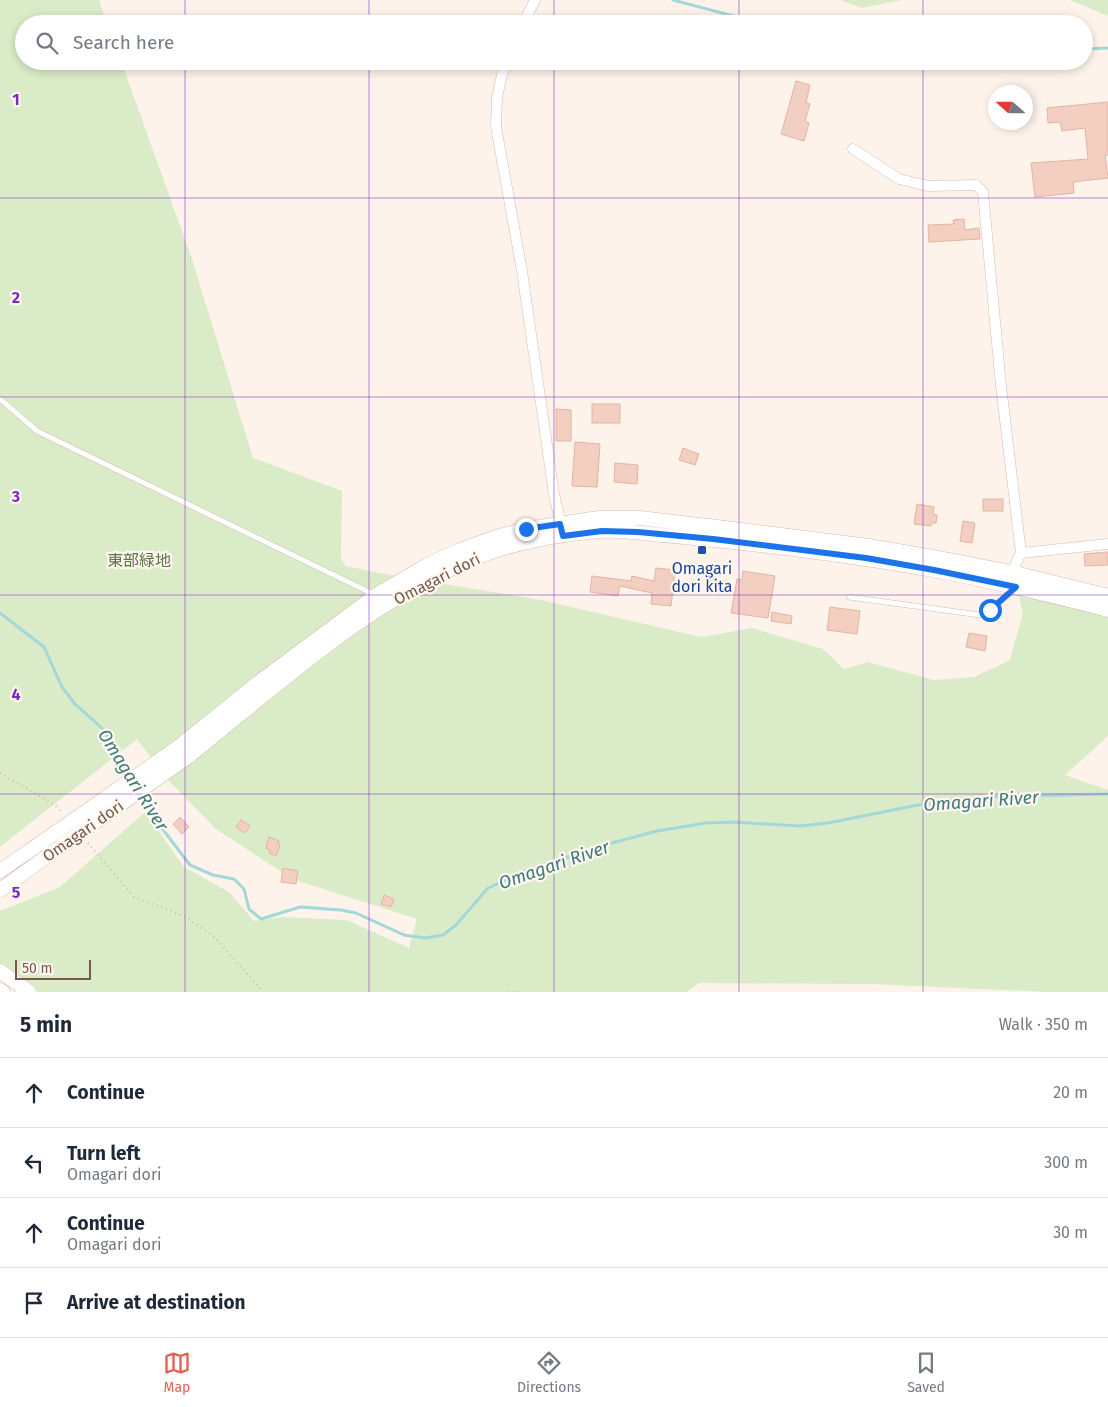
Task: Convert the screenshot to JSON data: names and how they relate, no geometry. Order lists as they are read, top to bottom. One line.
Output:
{"streets":{"street":["Omagari dori"]},"water":["Omagari River"],"parks":["東部緑地"],"places":{"transit":["Omagari dori kita"]},"scale_bar":"50 m","north":"left","page":{"search":"Search here","scale":"50 m","heading":["5 min","Walk · 350 m"],"list":[["Continue","20 m"],["Turn left","Omagari dori","300 m"],["Continue","Omagari dori","30 m"],"Arrive at destination"],"nav":["Map","Directions","Saved"]},"grid":{"rows":["1","2","3","4","5"]}}
